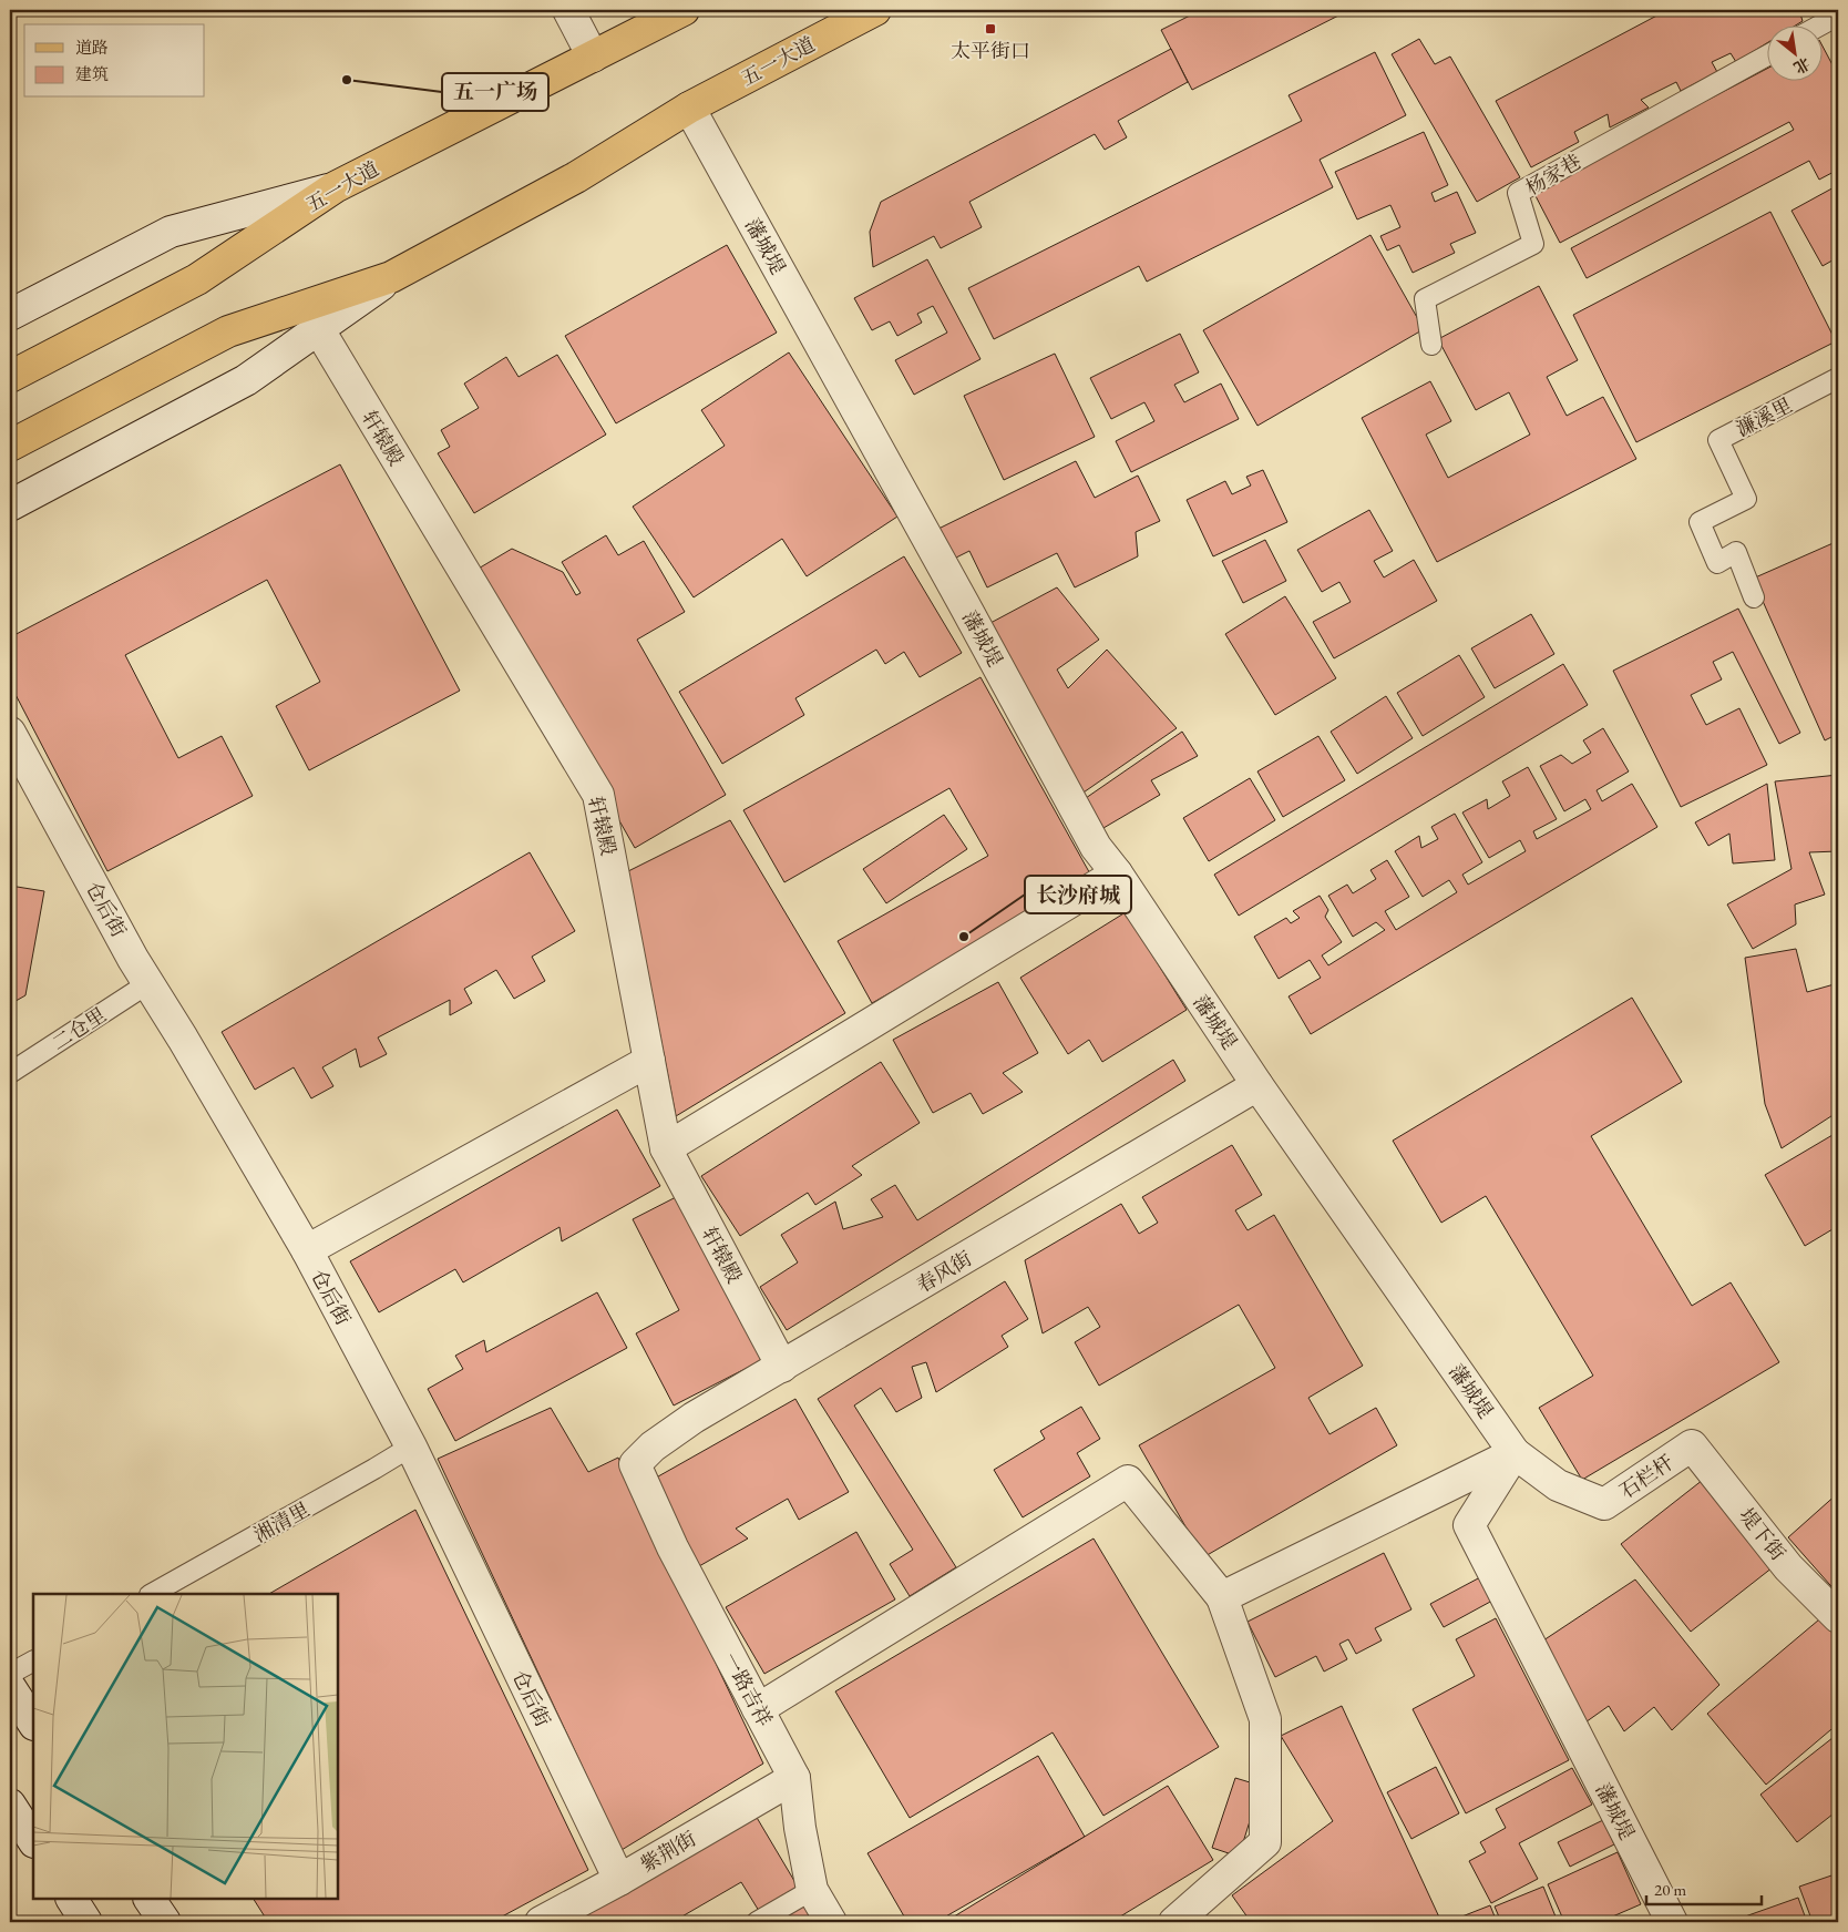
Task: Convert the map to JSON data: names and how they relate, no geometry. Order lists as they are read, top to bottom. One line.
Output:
{"streets":{"main road":["五一大道"],"street":["藩城堤","轩辕殿","仓后街","春风街","石栏杆","堤下街","一路吉祥","紫荆街"],"lane":["杨家巷","濂溪里","二仓里","湘清里"]},"crossings":[["五一大道","藩城堤"],["五一大道","轩辕殿"],["藩城堤","春风街"],["藩城堤","石栏杆"],["轩辕殿","春风街"],["仓后街","二仓里"],["仓后街","湘清里"],["仓后街","紫荆街"],["春风街","一路吉祥"],["石栏杆","堤下街"],["一路吉祥","紫荆街"]],"places":{"transit":["太平街口"],"other":["五一广场","长沙府城"]},"legend":["道路","建筑"],"scale_bar":"20 m","north":"bottom right"}
